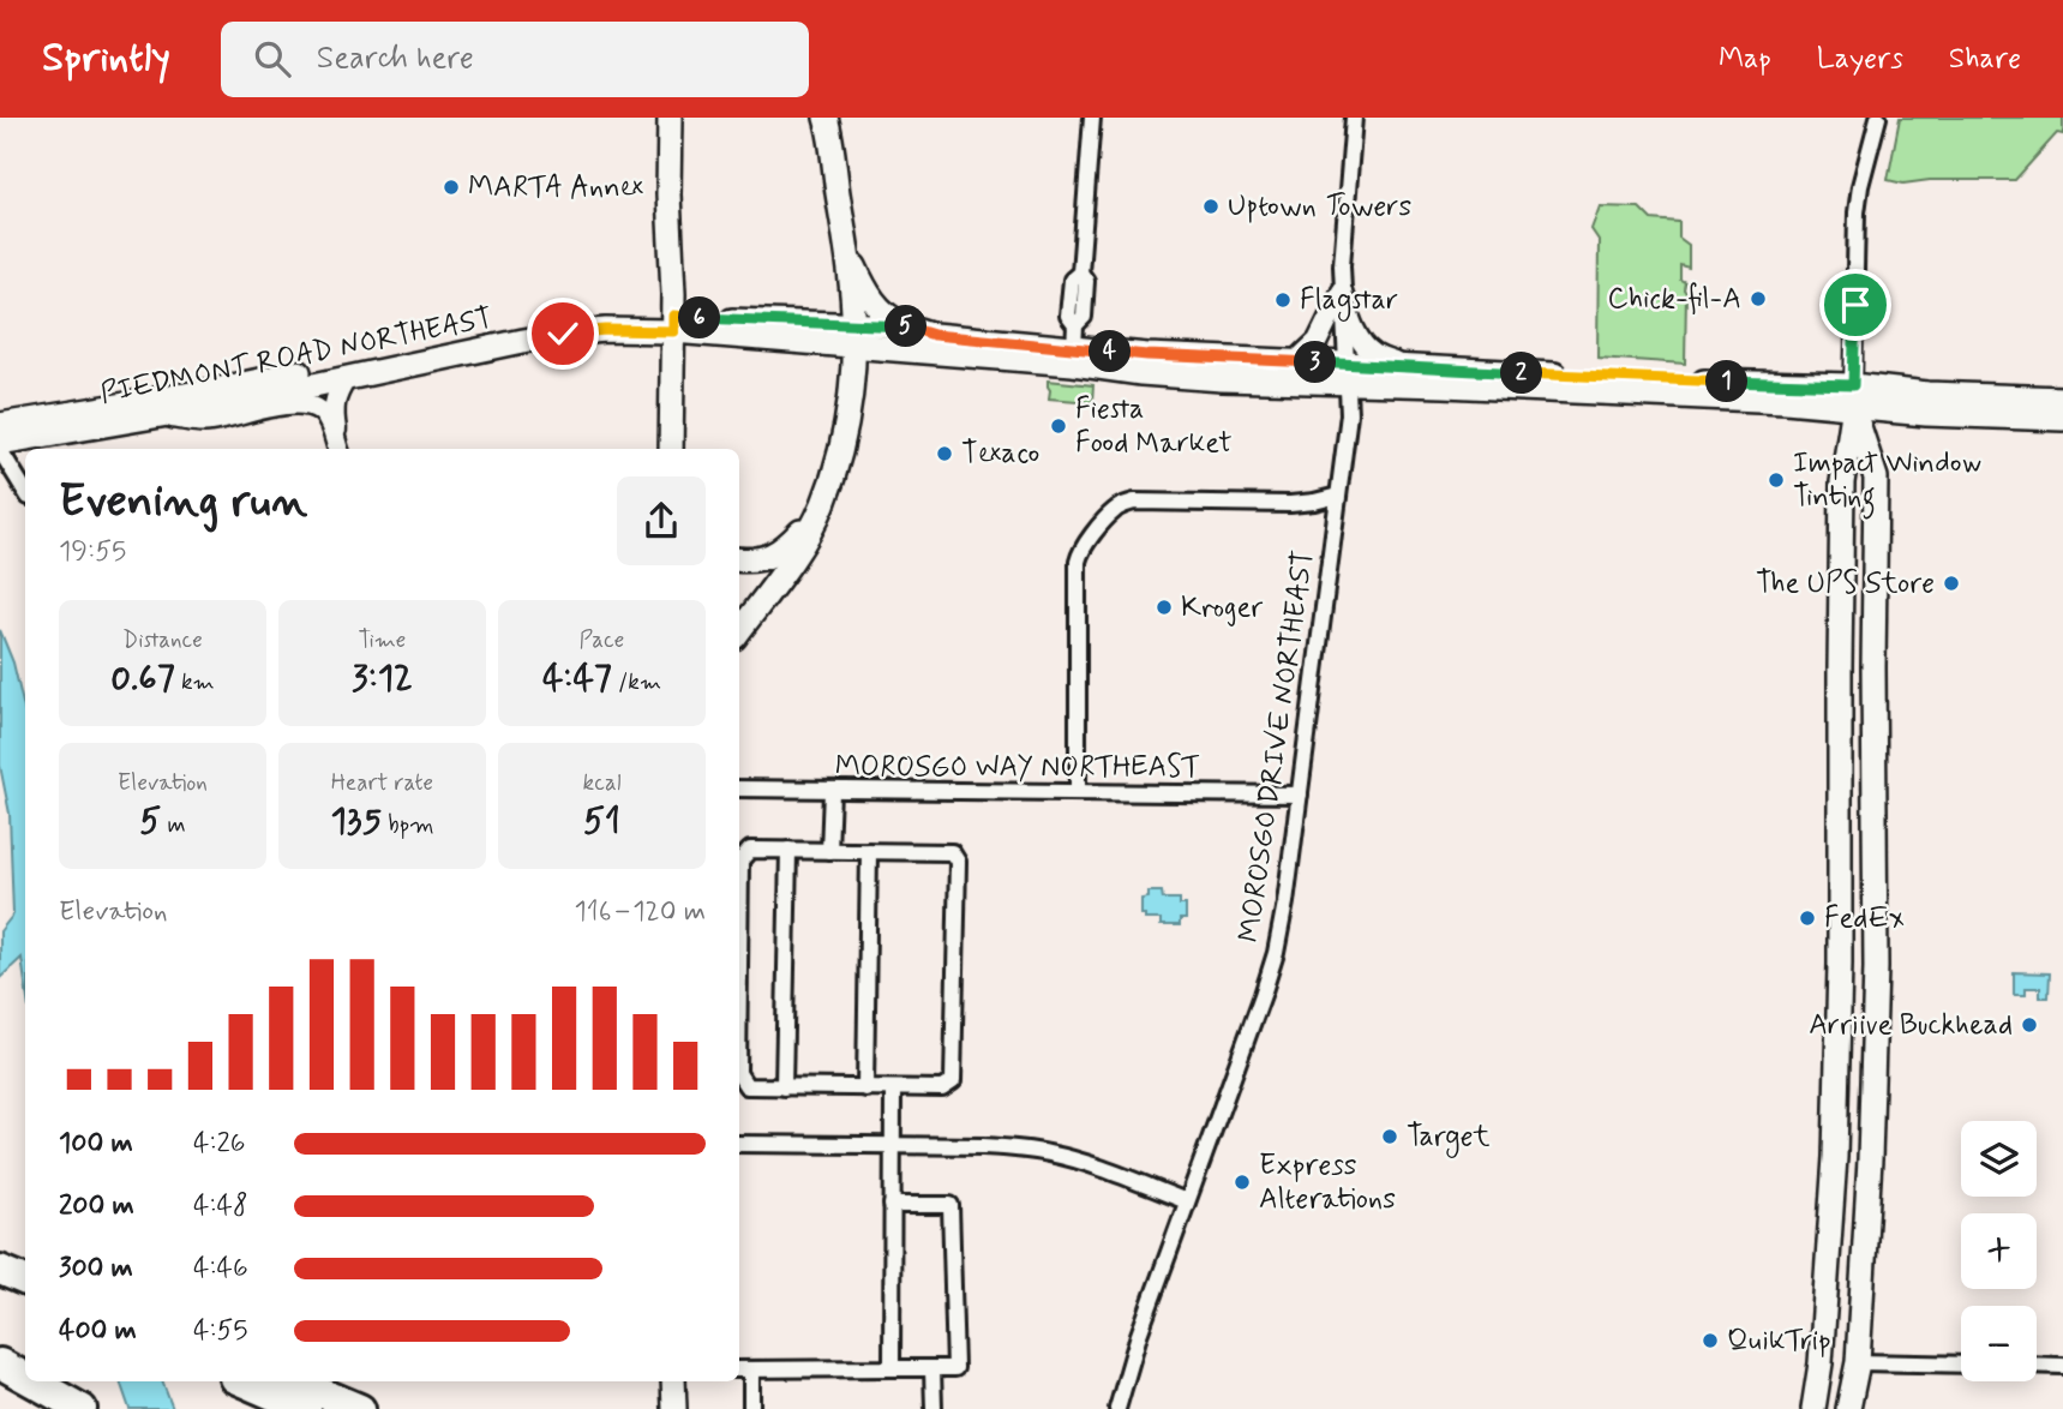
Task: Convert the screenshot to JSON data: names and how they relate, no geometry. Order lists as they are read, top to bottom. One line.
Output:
{"streets":{"main road":["PIEDMONT ROAD NORTHEAST"],"street":["MOROSGO DRIVE NORTHEAST","MOROSGO WAY NORTHEAST"]},"crossings":[["PIEDMONT ROAD NORTHEAST","MOROSGO DRIVE NORTHEAST"],["MOROSGO DRIVE NORTHEAST","MOROSGO WAY NORTHEAST"]],"places":["MARTA Annex","Uptown Towers","Chick-fil-A","Flagstar","Fiesta Food Market","Texaco","Impact Window Tinting","The UPS Store","Kroger","FedEx","Arriive Buckhead","Target","Express Alterations","QuikTrip"],"page":{"header":"Sprintly","search":"Search here","nav":["Map","Layers","Share"],"pins":["6","5","4","3","2","1"],"heading":["Evening run","19:55"],"stats":[["Distance","0.67 km"],["Time","3:12"],["Pace","4:47 /km"],["Elevation","5 m"],["Heart rate","135 bpm"],["kcal","51"]],"chart":["Elevation","116–120 m"],"list":[{"name":"100 m","note":"4:26"},{"name":"200 m","note":"4:48"},{"name":"300 m","note":"4:46"},{"name":"400 m","note":"4:55"}],"map_buttons":["+","−"]}}
